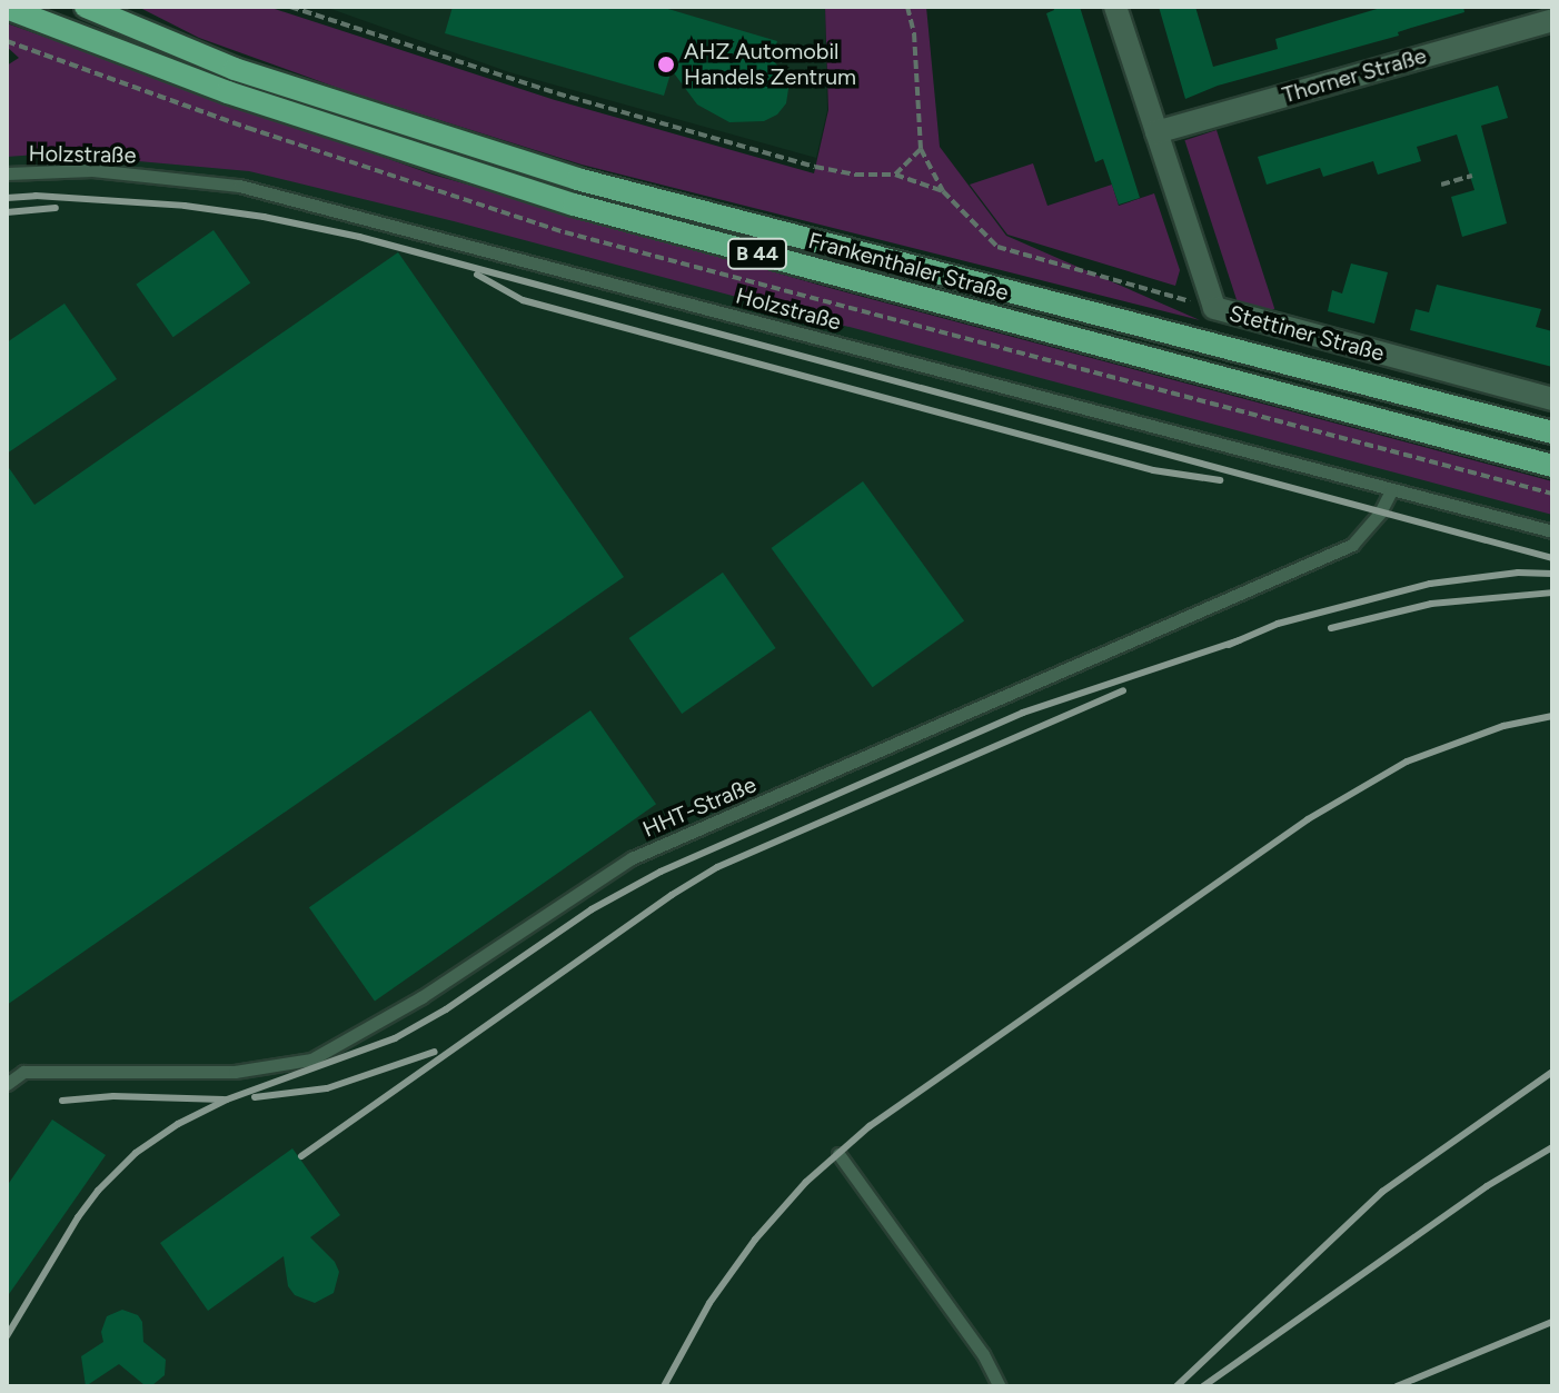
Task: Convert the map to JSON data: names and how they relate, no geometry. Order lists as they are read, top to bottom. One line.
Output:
{"streets":{"main road":["B 44","Frankenthaler Straße"],"street":["Thorner Straße","Stettiner Straße"],"lane":["Holzstraße","HHT-Straße"]},"crossings":[["Thorner Straße","Stettiner Straße"],["Holzstraße","HHT-Straße"]],"places":["AHZ Automobil Handels Zentrum"]}
